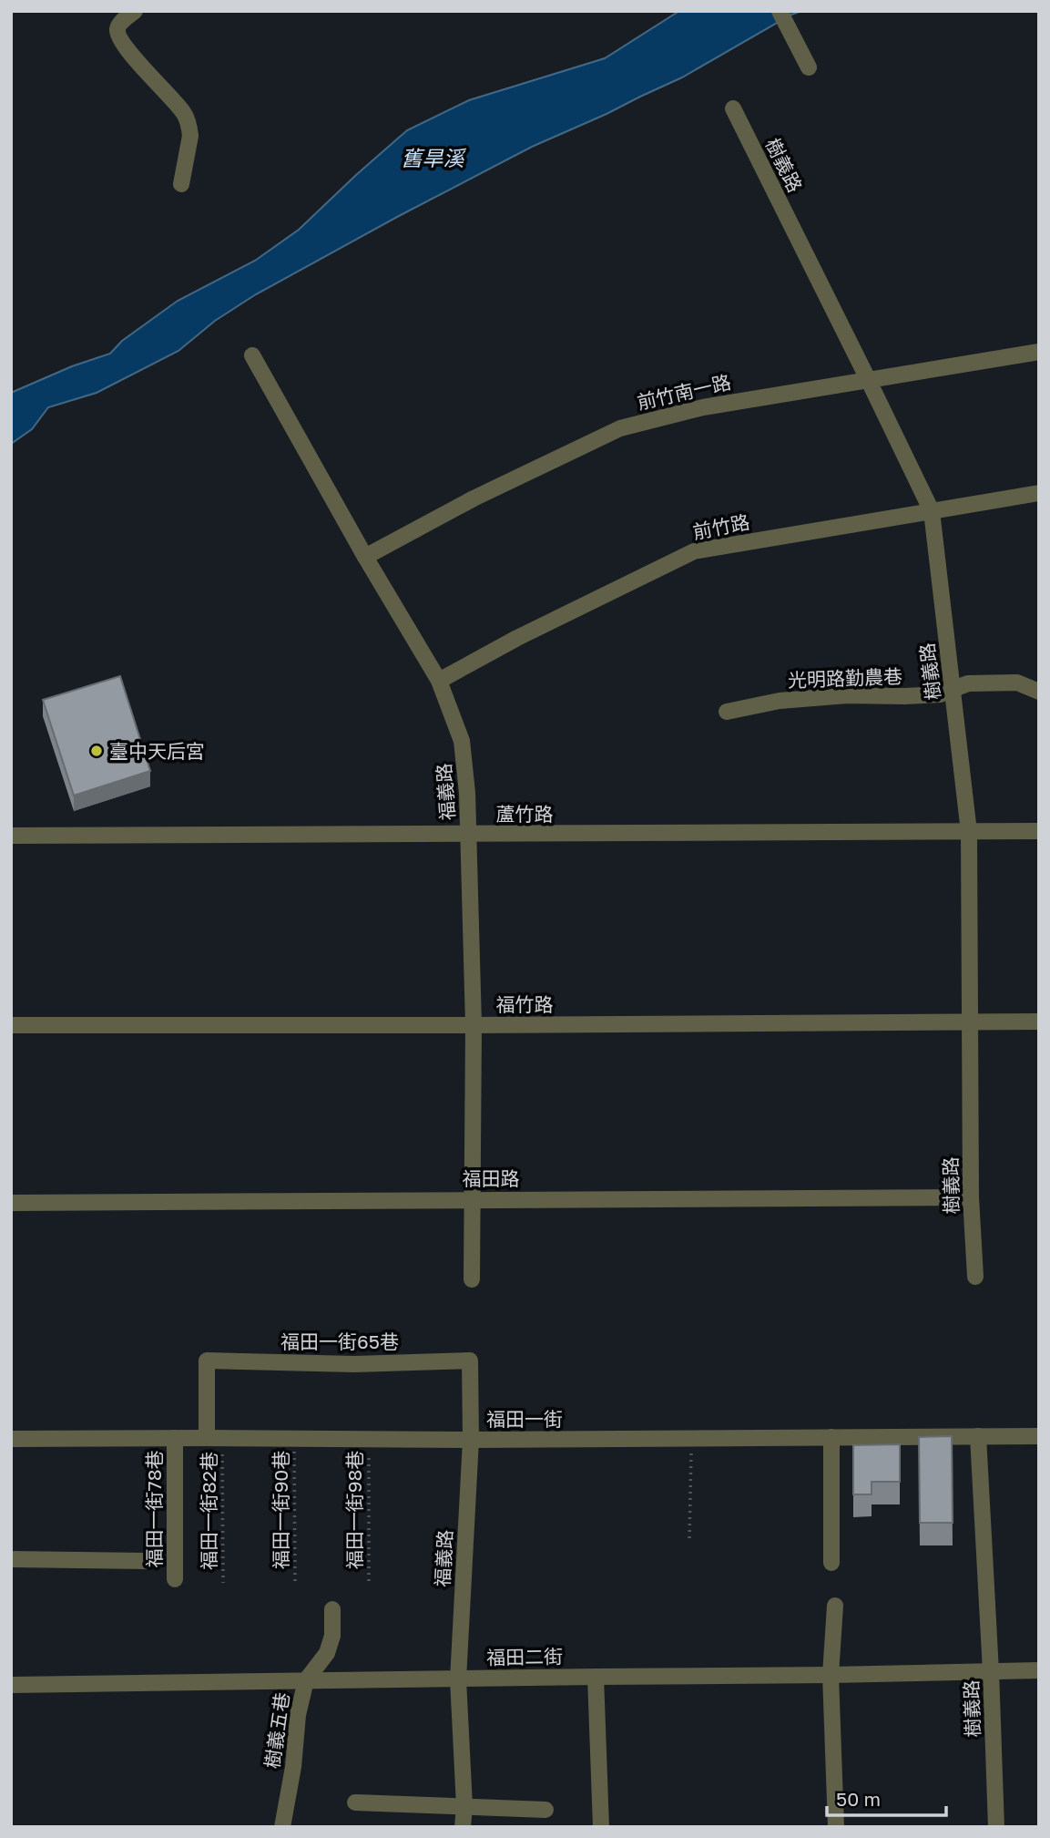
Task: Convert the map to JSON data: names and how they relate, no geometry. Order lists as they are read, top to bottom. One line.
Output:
{"streets":{"street":["樹義路","前竹南一路","前竹路","光明路勤農巷","福義路","蘆竹路","福竹路","福田路","福田一街65巷","福田一街","福田一街78巷","福田二街","樹義五巷"],"path":["福田一街90巷","福田一街98巷","福田一街82巷"]},"crossings":[["樹義路","前竹南一路"],["樹義路","前竹路"],["樹義路","光明路勤農巷"],["樹義路","蘆竹路"],["樹義路","福竹路"],["樹義路","福田路"],["樹義路","福田一街"],["樹義路","福田二街"],["前竹南一路","福義路"],["前竹路","福義路"],["福義路","蘆竹路"],["福義路","福竹路"],["福義路","福田路"],["福義路","福田一街65巷"],["福義路","福田一街"],["福義路","福田二街"],["福田一街65巷","福田一街"],["福田一街65巷","福田一街82巷"],["福田一街","福田一街78巷"],["福田一街","福田一街90巷"],["福田一街","福田一街98巷"],["福田一街","福田一街82巷"],["福田二街","樹義五巷"]],"water":["舊旱溪"],"places":["臺中天后宮"],"scale_bar":"50 m"}
